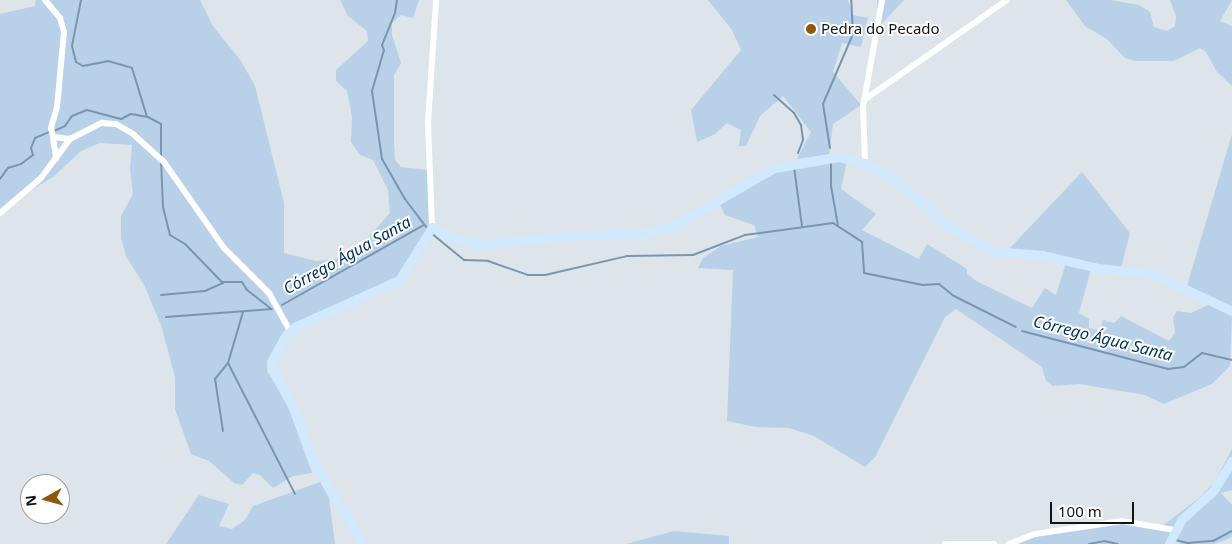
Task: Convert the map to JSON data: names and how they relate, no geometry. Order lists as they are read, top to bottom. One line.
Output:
{"water":["Córrego Água Santa"],"places":["Pedra do Pecado"],"scale_bar":"100 m","north":"left"}
